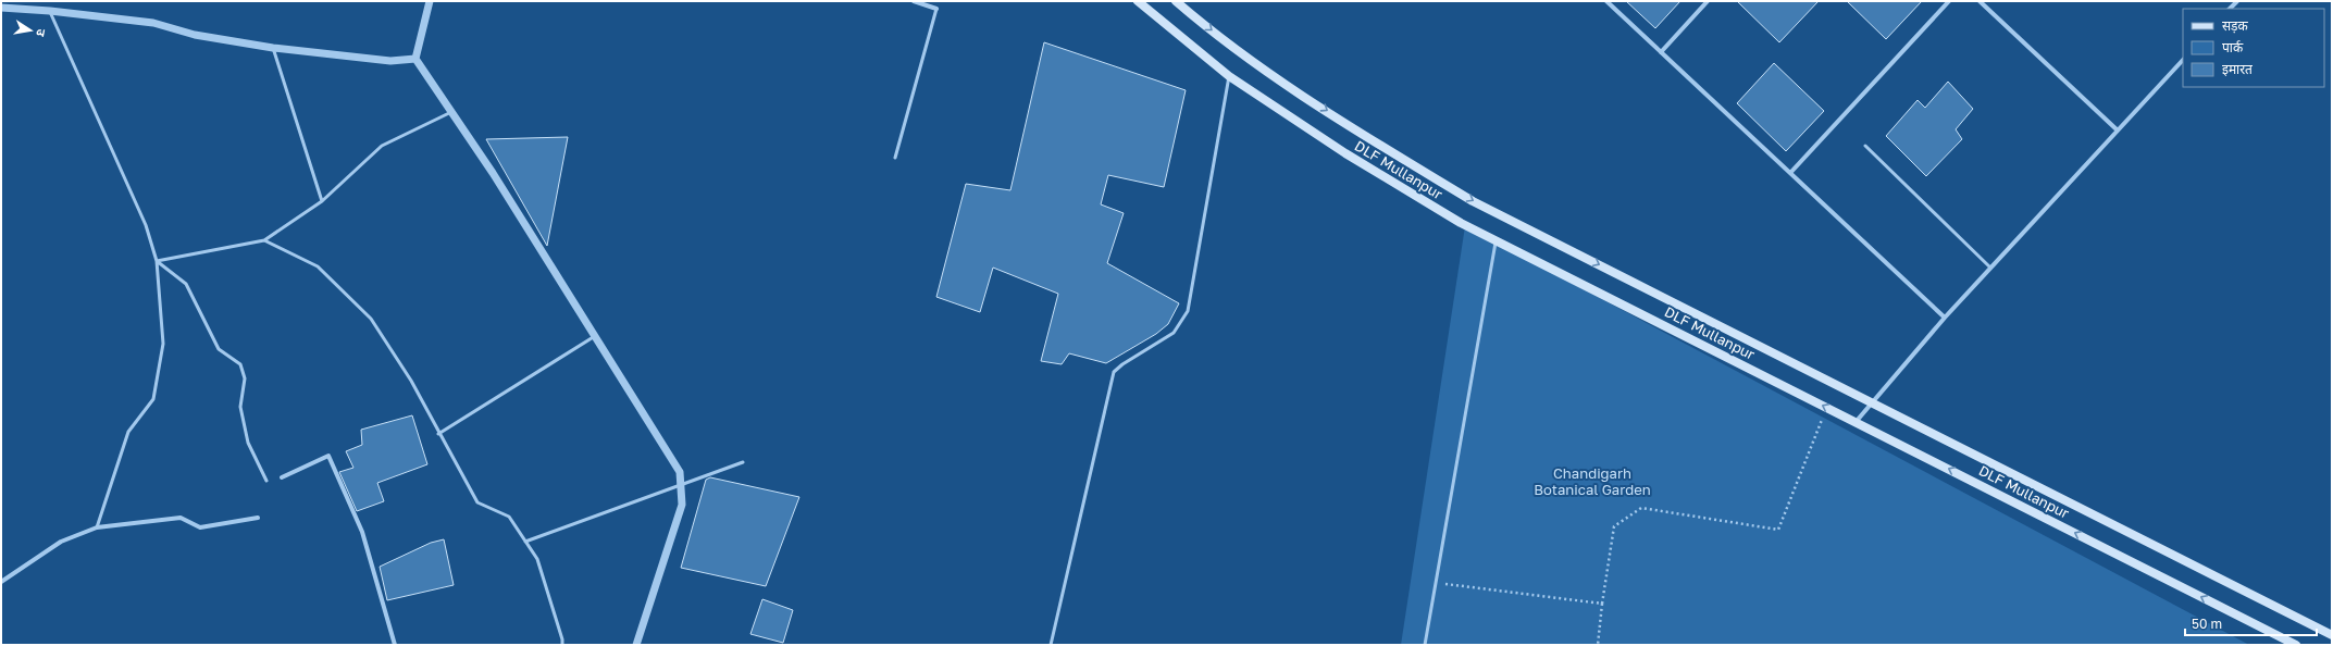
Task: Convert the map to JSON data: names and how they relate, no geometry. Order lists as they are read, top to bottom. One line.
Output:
{"streets":{"main road":["DLF Mullanpur"]},"parks":["Chandigarh Botanical Garden"],"legend":["सड़क","पार्क","इमारत"],"scale_bar":"50 m","north":"right"}
